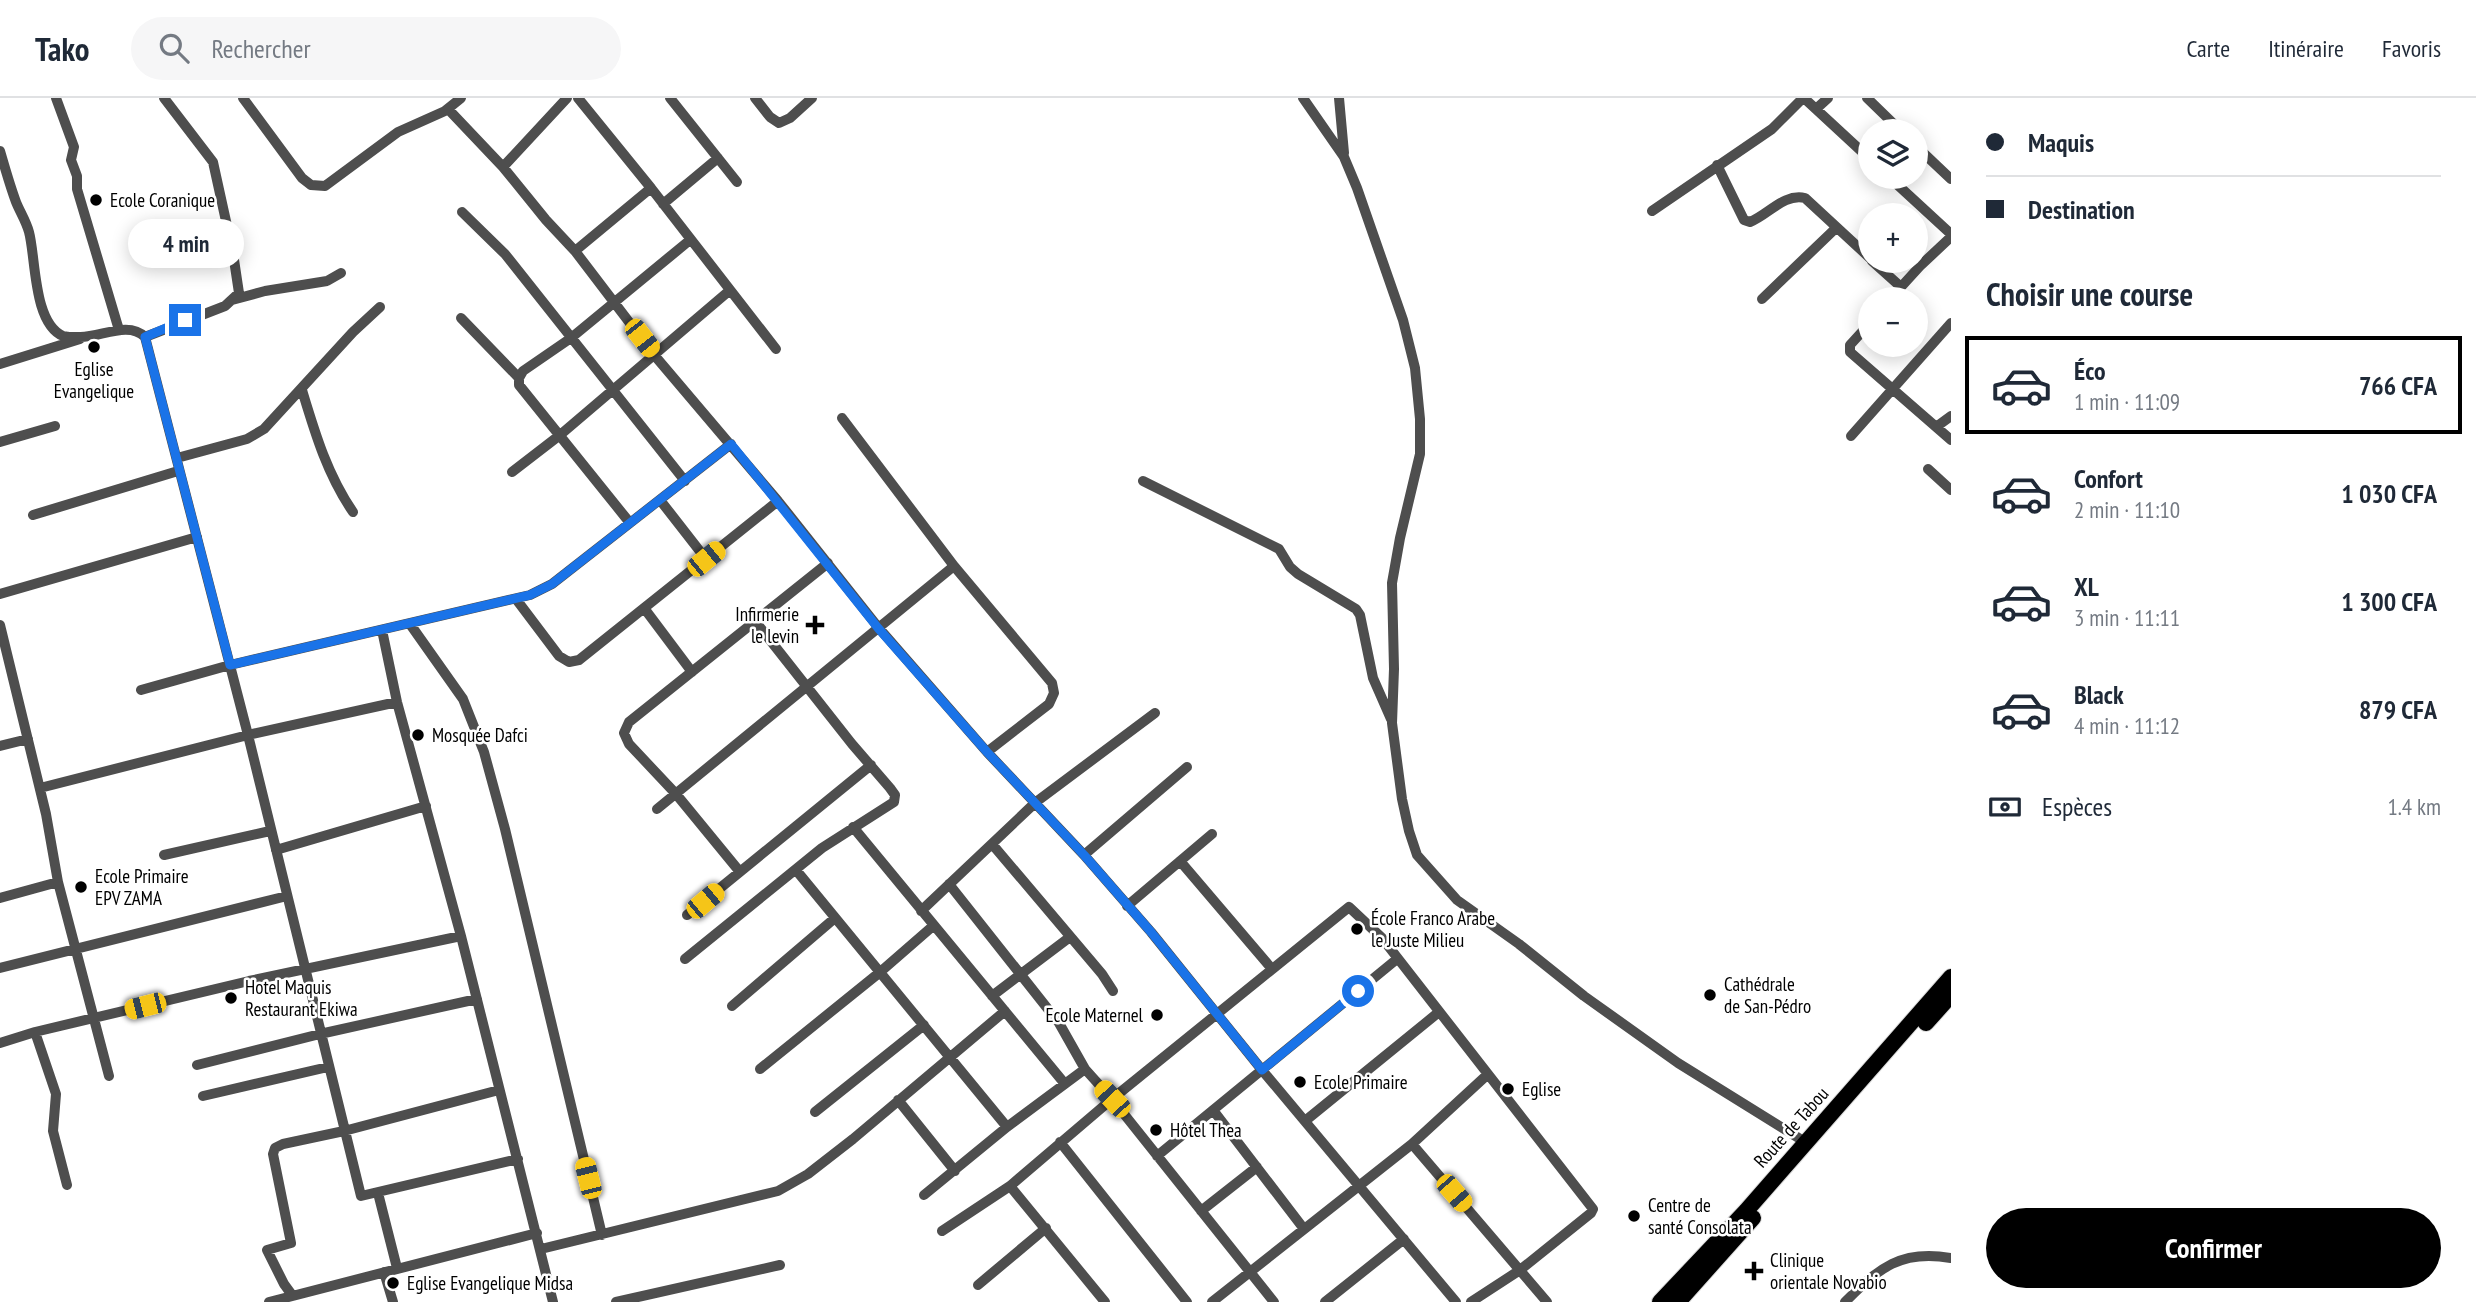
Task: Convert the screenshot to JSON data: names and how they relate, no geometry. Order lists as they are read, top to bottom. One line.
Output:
{"streets":{"main road":["Route de Tabou"]},"places":{"other":["Ecole Coranique","Eglise Evangelique","Mosquée Dafci","Ecole Primaire EPV ZAMA","École Franco Arabe le Juste Milieu","Cathédrale de San-Pédro","Hotel Maquis Restaurant Ekiwa","Ecole Maternel","Ecole Primaire","Eglise","Hôtel Thea","Centre de santé Consolata","Eglise Evangelique Midsa"],"health":["Infirmerie le levin","Clinique orientale Novabio"]},"page":{"header":"Tako","search":"Rechercher","nav":["Carte","Itinéraire","Favoris"],"banner":["Maquis","Destination"],"map_buttons":["+","−"],"bubble":"4 min","heading":"Choisir une course","list":[{"name":"Éco","note":"1 min · 11:09","value":"766 CFA"},{"name":"Confort","note":"2 min · 11:10","value":"1 030 CFA"},{"name":"XL","note":"3 min · 11:11","value":"1 300 CFA"},{"name":"Black","note":"4 min · 11:12","value":"879 CFA"}],"pay":["Espèces","1.4 km"],"buttons":"Confirmer"}}
